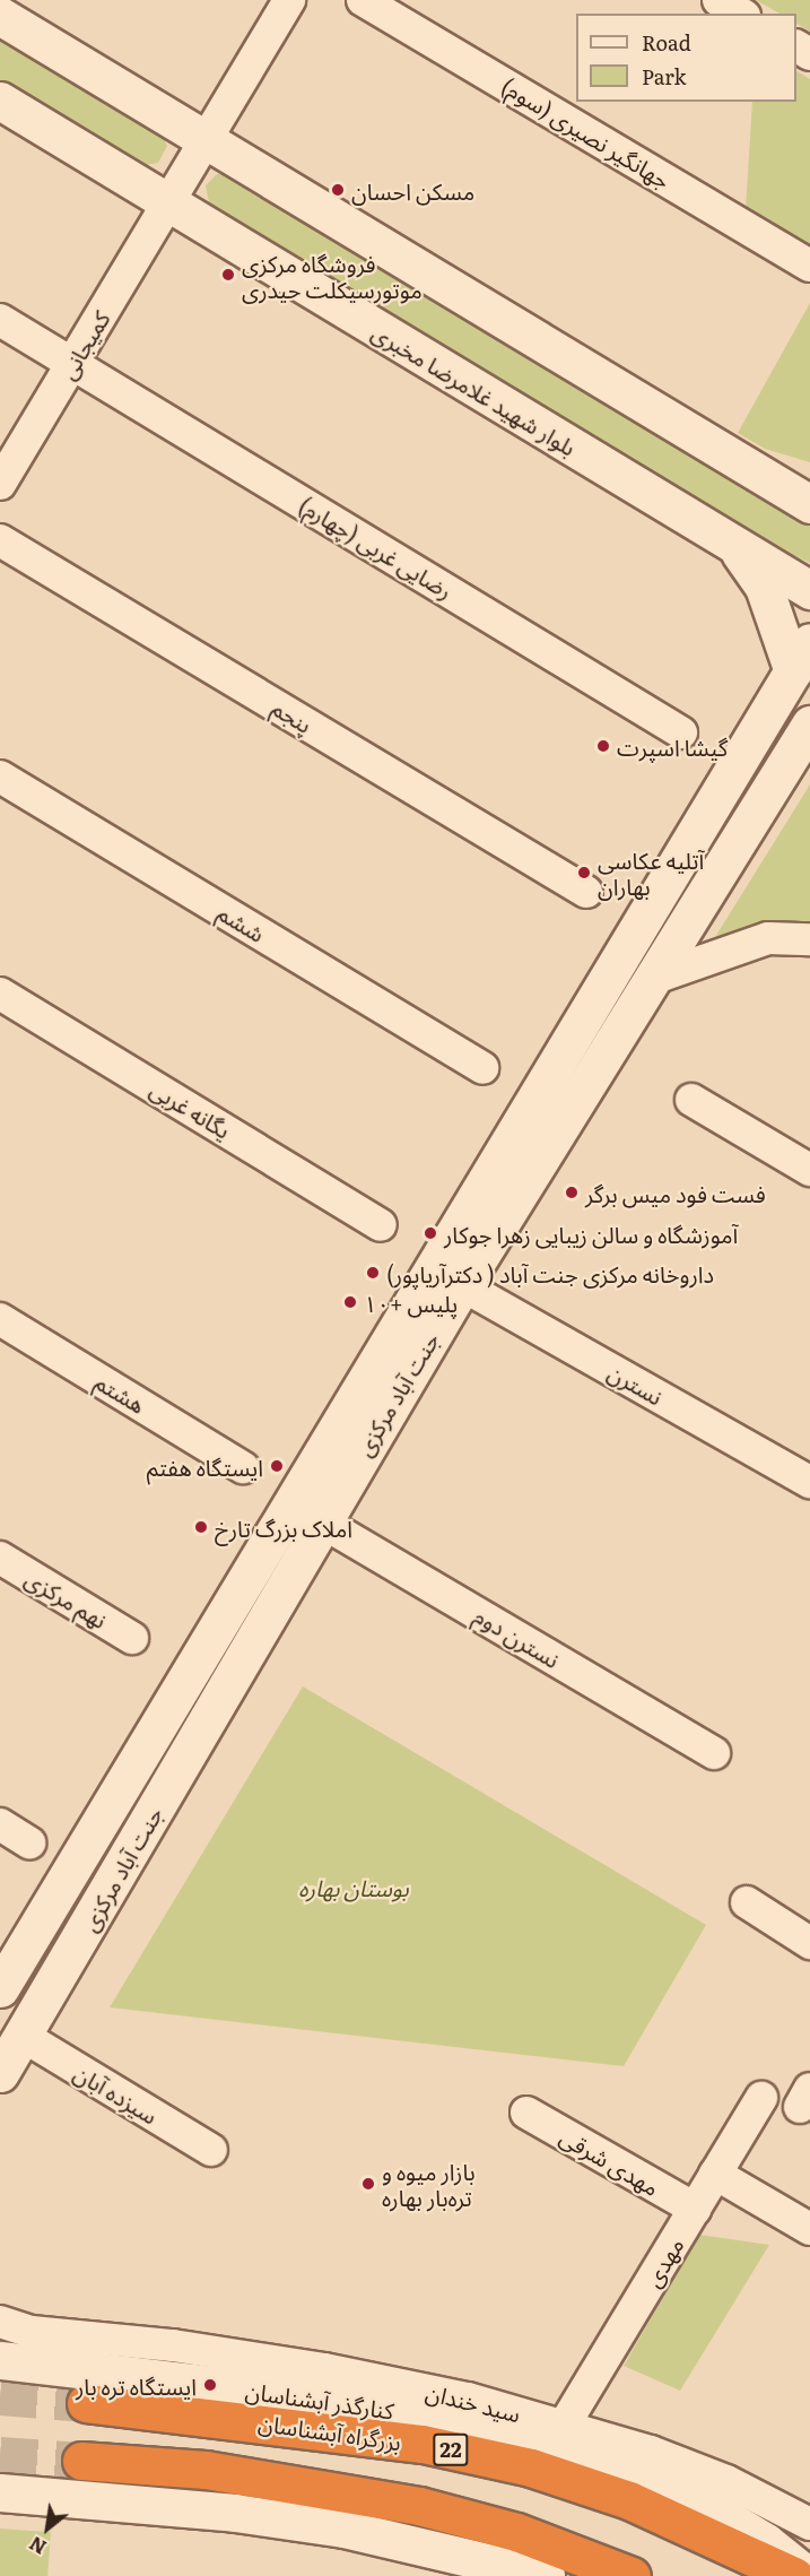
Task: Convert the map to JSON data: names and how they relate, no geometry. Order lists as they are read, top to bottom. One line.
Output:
{"streets":{"highway":["بزرگراه آبشناسان","22"],"main road":["بلوار شهید غلامرضا مخبری","جنت آباد مرکزی","کنارگذر آبشناسان"],"street":["جهانگیر نصیری (سوم)","کمیجانی","رضایی غربی (چهارم)","پنجم","ششم","یگانه غربی","نسترن","هشتم","نهم مرکزی","نسترن دوم","سیزده آبان","مهدی شرقی","مهدی","سید خندان"]},"crossings":[["کمیجانی","بلوار شهید غلامرضا مخبری"],["کمیجانی","رضایی غربی (چهارم)"],["نسترن","جنت آباد مرکزی"],["جنت آباد مرکزی","نسترن دوم"],["جنت آباد مرکزی","سیزده آبان"],["مهدی شرقی","مهدی"],["مهدی","سید خندان"]],"parks":["بوستان بهاره"],"places":["مسکن احسان","فروشگاه مرکزی موتورسیکلت حيدری","گیشا اسپرت","آتلیه عکاسی بهاران","فست فود میس برگر","آموزشگاه و سالن زیبایی زهرا جوکار","داروخانه مرکزی جنت آباد ( دکترآریاپور)","پلیس +۱۰","ایستگاه هفتم","املاک بزرگ تارخ","بازار میوه و تره‌بار بهاره","ایستگاه تره بار"],"legend":["Road","Park"],"north":"bottom left"}
